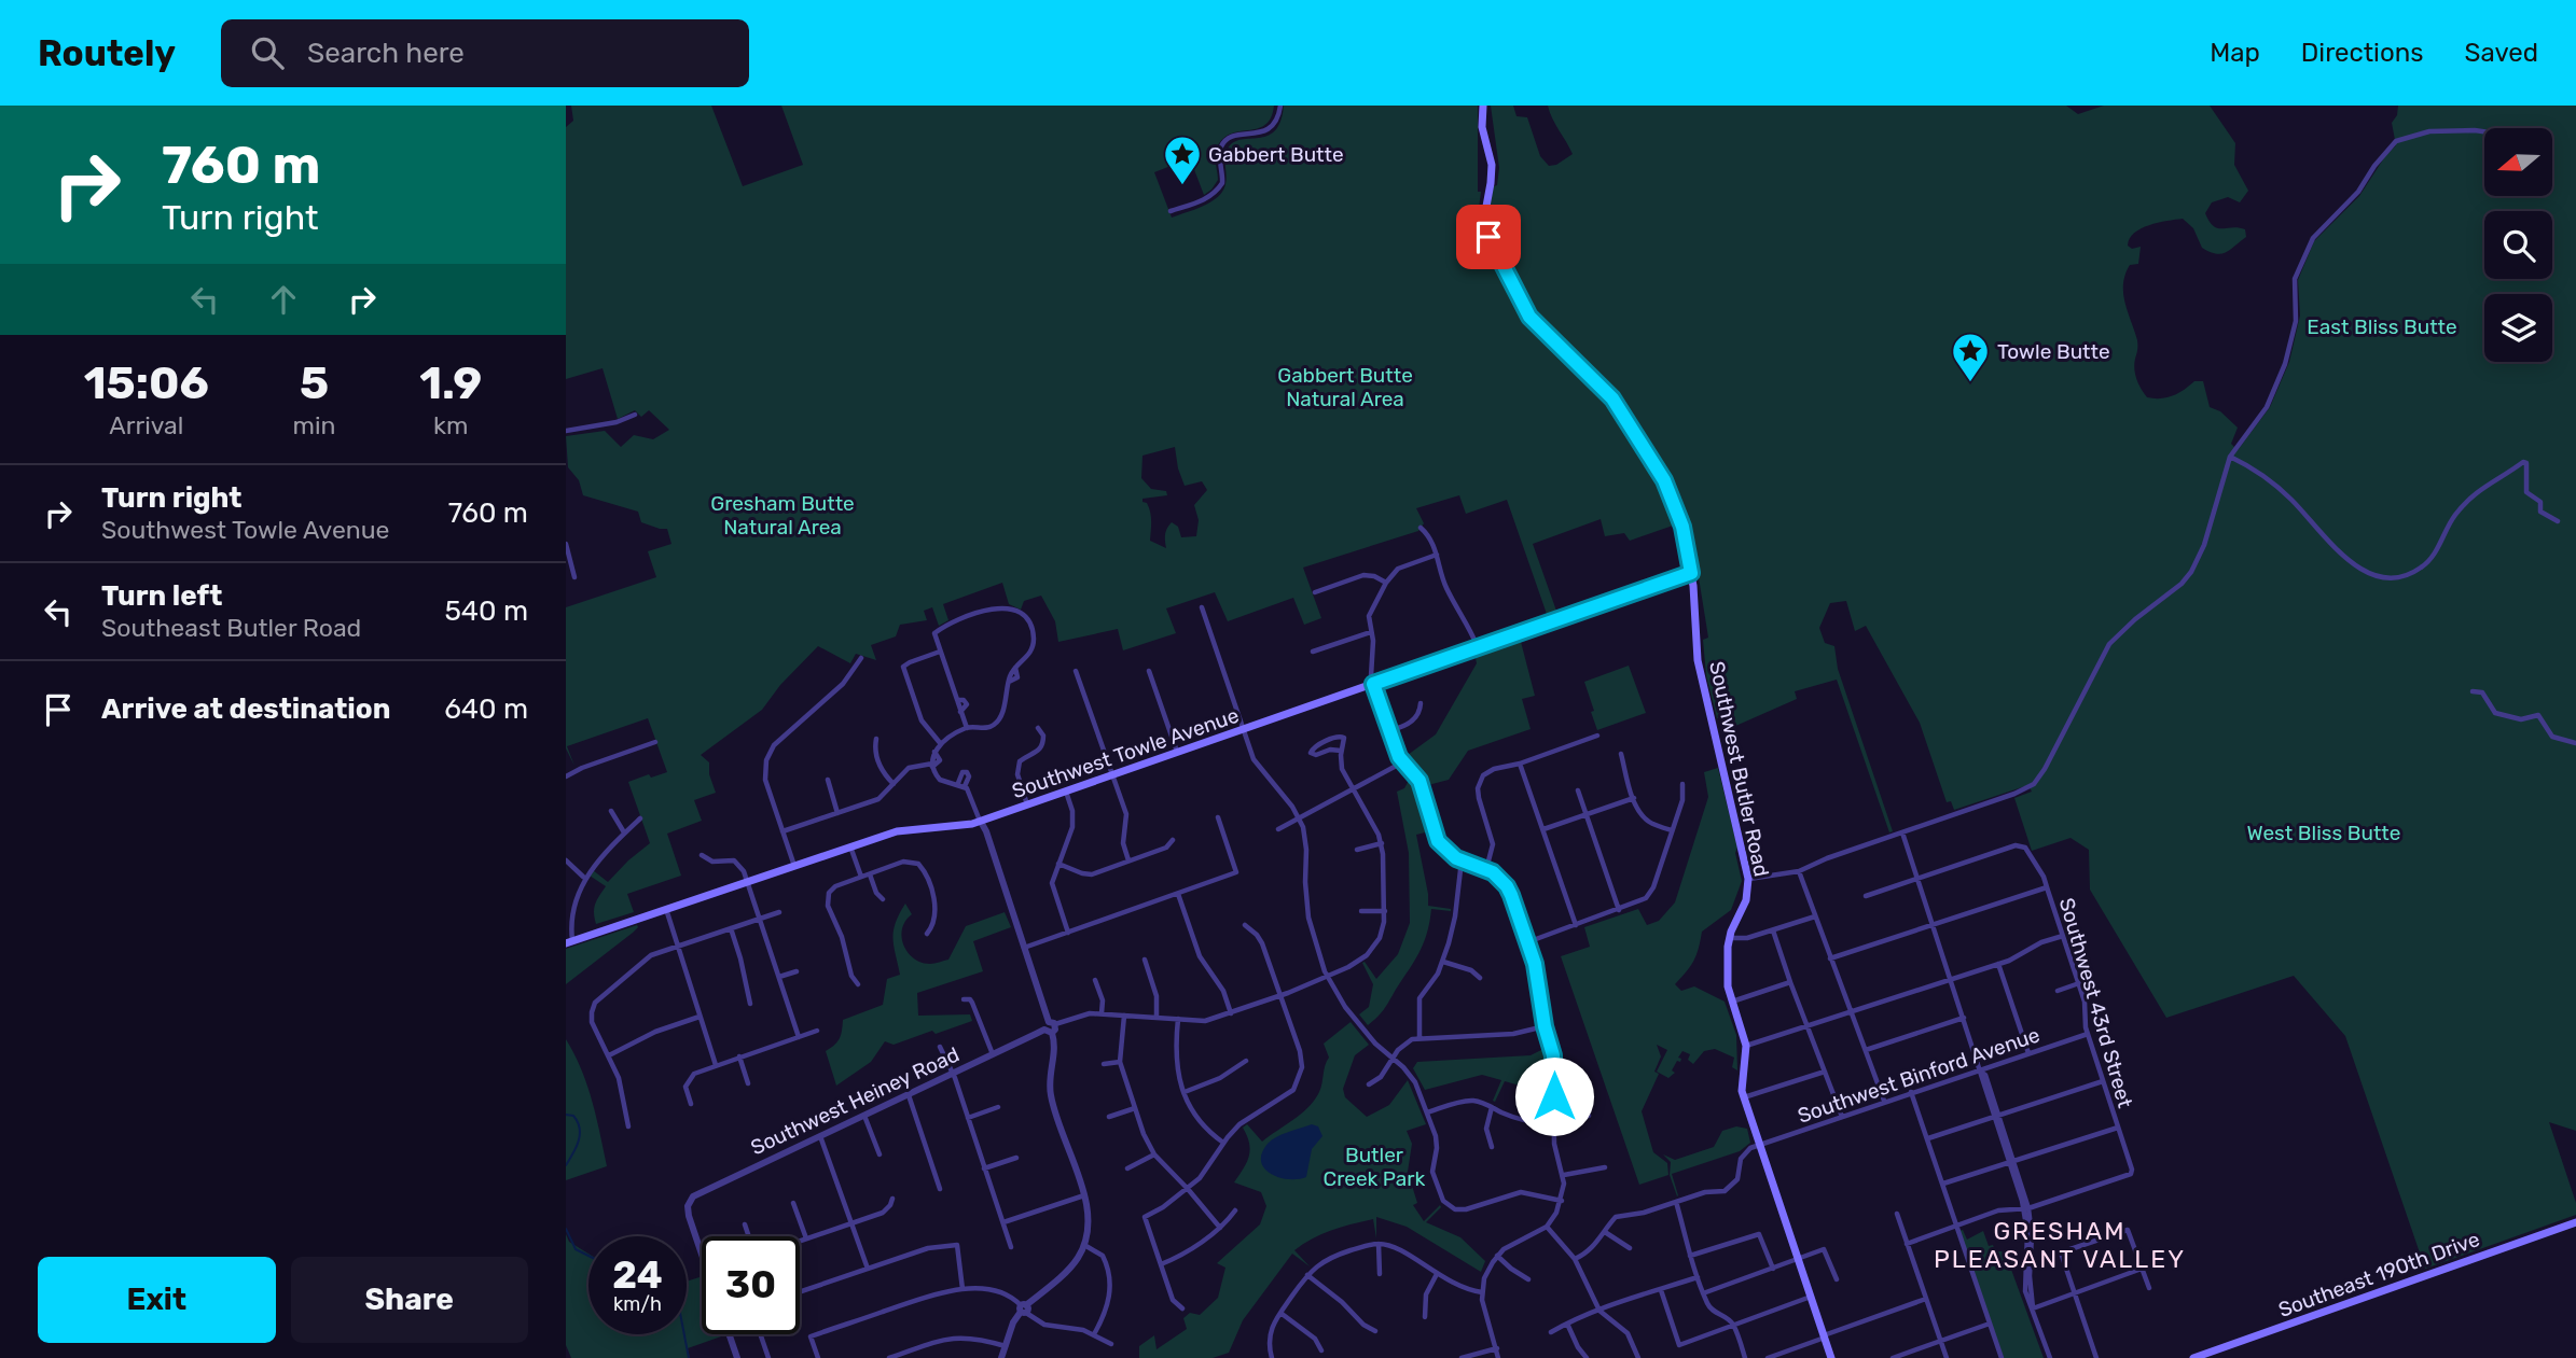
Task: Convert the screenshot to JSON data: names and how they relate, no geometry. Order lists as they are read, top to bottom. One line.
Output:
{"streets":{"main road":["Southwest Towle Avenue","Southwest Butler Road","Southeast 190th Drive"],"street":["Southwest 43rd Street","Southwest Binford Avenue","Southwest Heiney Road"]},"crossings":[["Southwest Towle Avenue","Southwest Butler Road"],["Southwest Butler Road","Southwest Binford Avenue"],["Southwest 43rd Street","Southwest Binford Avenue"]],"districts":["GRESHAM PLEASANT VALLEY"],"parks":["East Bliss Butte","Gabbert Butte Natural Area","Gresham Butte Natural Area","West Bliss Butte","Butler Creek Park"],"places":{"place":["Gabbert Butte","Towle Butte"]},"north":"left","page":{"header":"Routely","search":"Search here","nav":["Map","Directions","Saved"],"turn":["760 m","Turn right"],"eta":["15:06","Arrival","5","min","1.9","km"],"list":[{"name":"Turn right","note":"Southwest Towle Avenue","value":"760 m"},{"name":"Turn left","note":"Southeast Butler Road","value":"540 m"},{"name":"Arrive at destination","value":"640 m"}],"speed":"24 km/h","limit":"30","buttons":["Exit","Share"]}}
